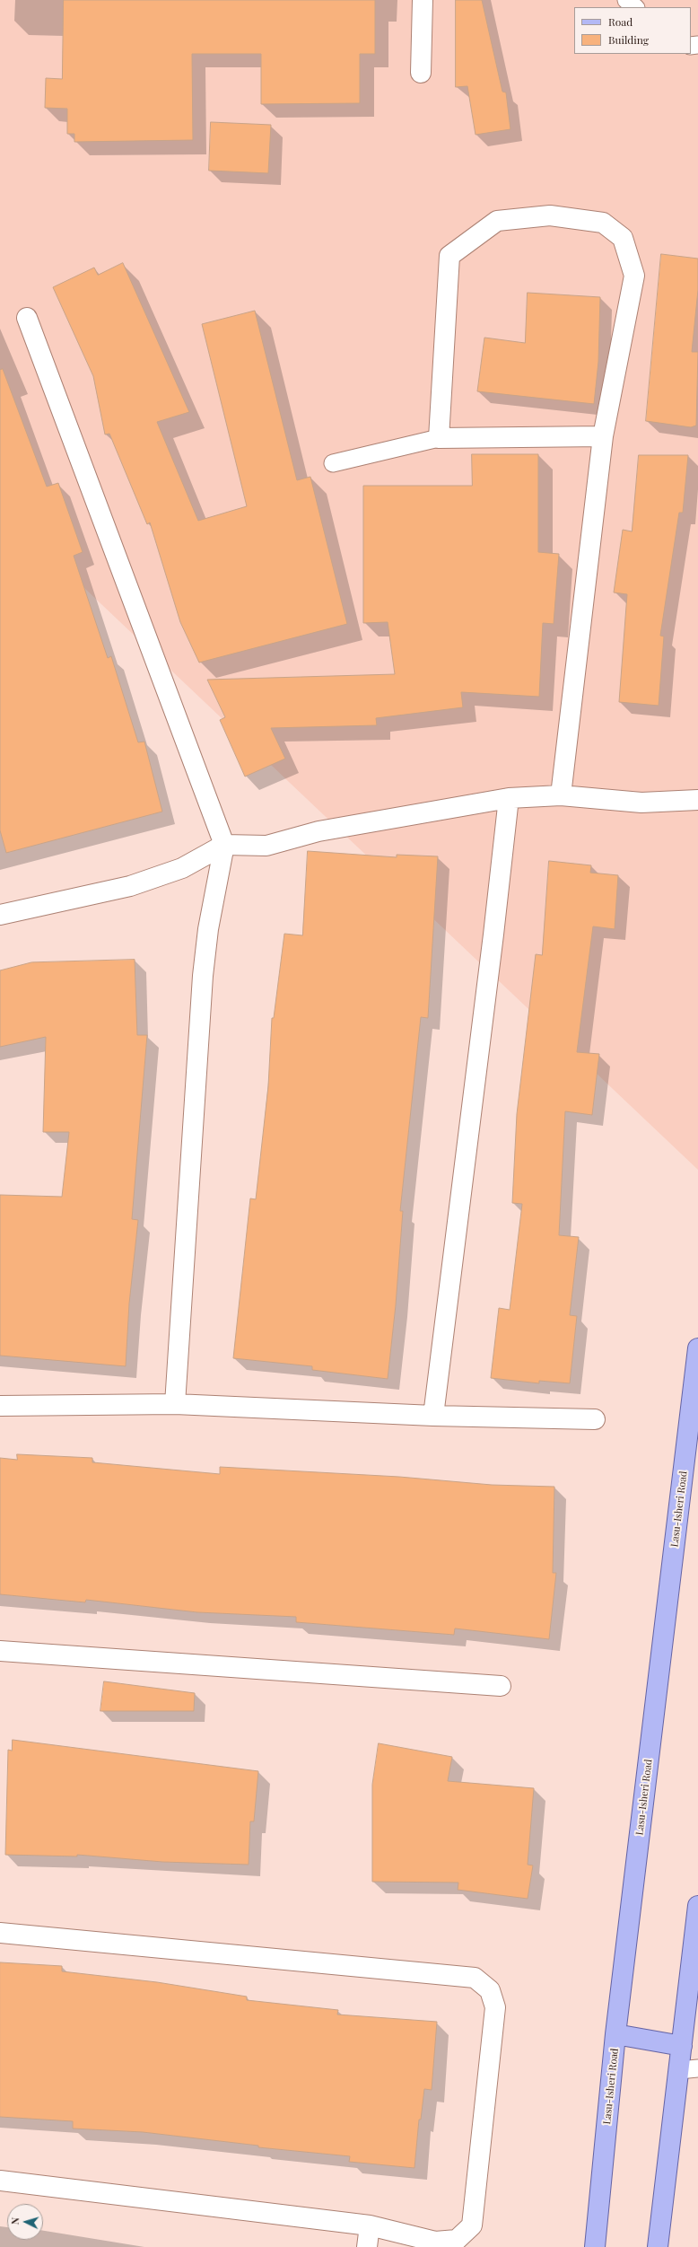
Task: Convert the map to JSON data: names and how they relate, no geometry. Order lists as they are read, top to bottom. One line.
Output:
{"streets":{"main road":["Lasu-Isheri Road"]},"legend":["Road","Building"],"north":"left"}
